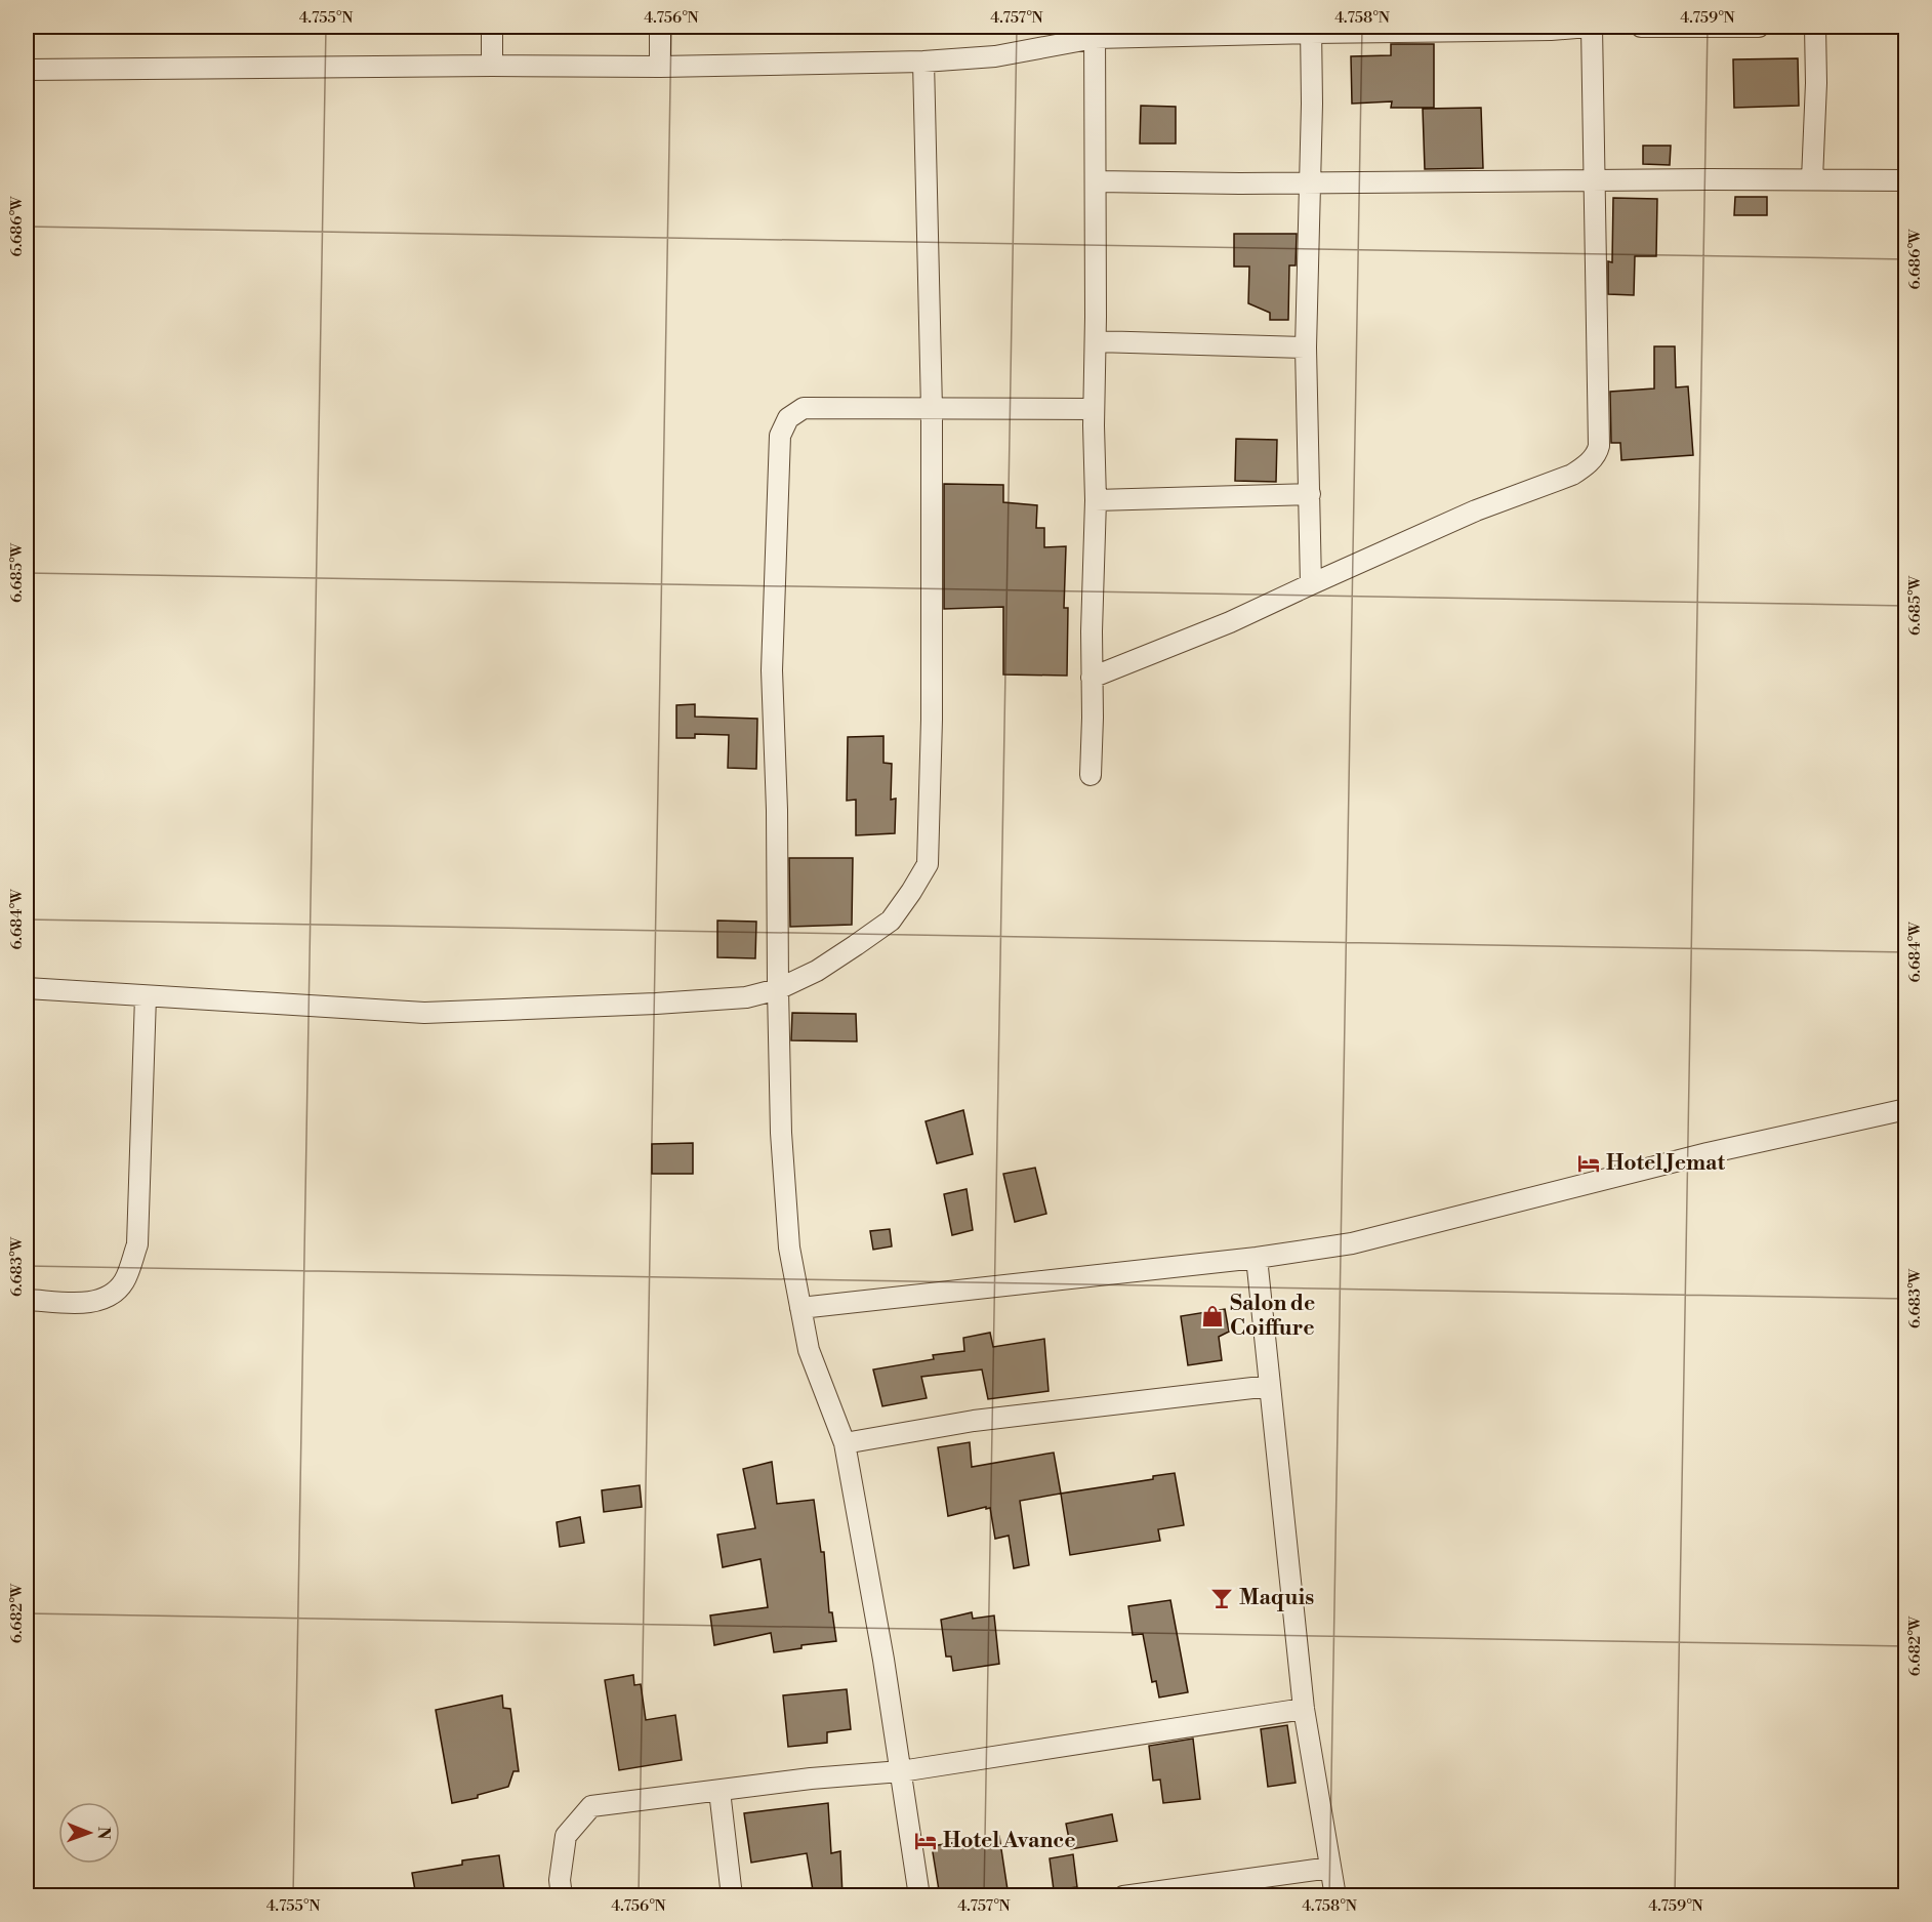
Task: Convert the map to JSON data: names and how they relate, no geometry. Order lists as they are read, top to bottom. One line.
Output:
{"places":{"hotel":["Hotel Jemat","Hotel Avance"],"shop":["Salon de Coiffure"],"bar":["Maquis"]},"north":"right","coordinates":["4.755°N","4.756°N","4.757°N","4.758°N","4.759°N","6.686°W","6.685°W","6.684°W","6.683°W","6.682°W"]}
